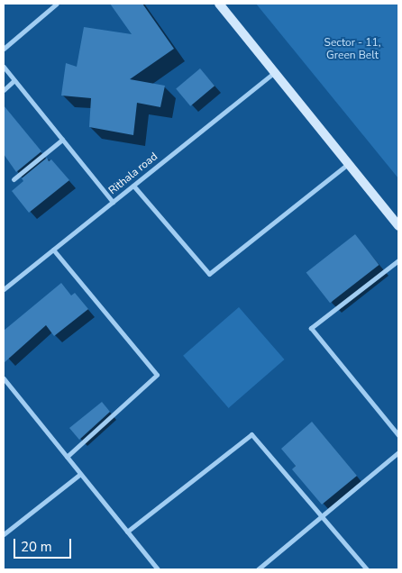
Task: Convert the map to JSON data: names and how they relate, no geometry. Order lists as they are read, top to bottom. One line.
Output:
{"streets":{"street":["Rithala road"]},"parks":["Sector - 11, Green Belt"],"scale_bar":"20 m"}
